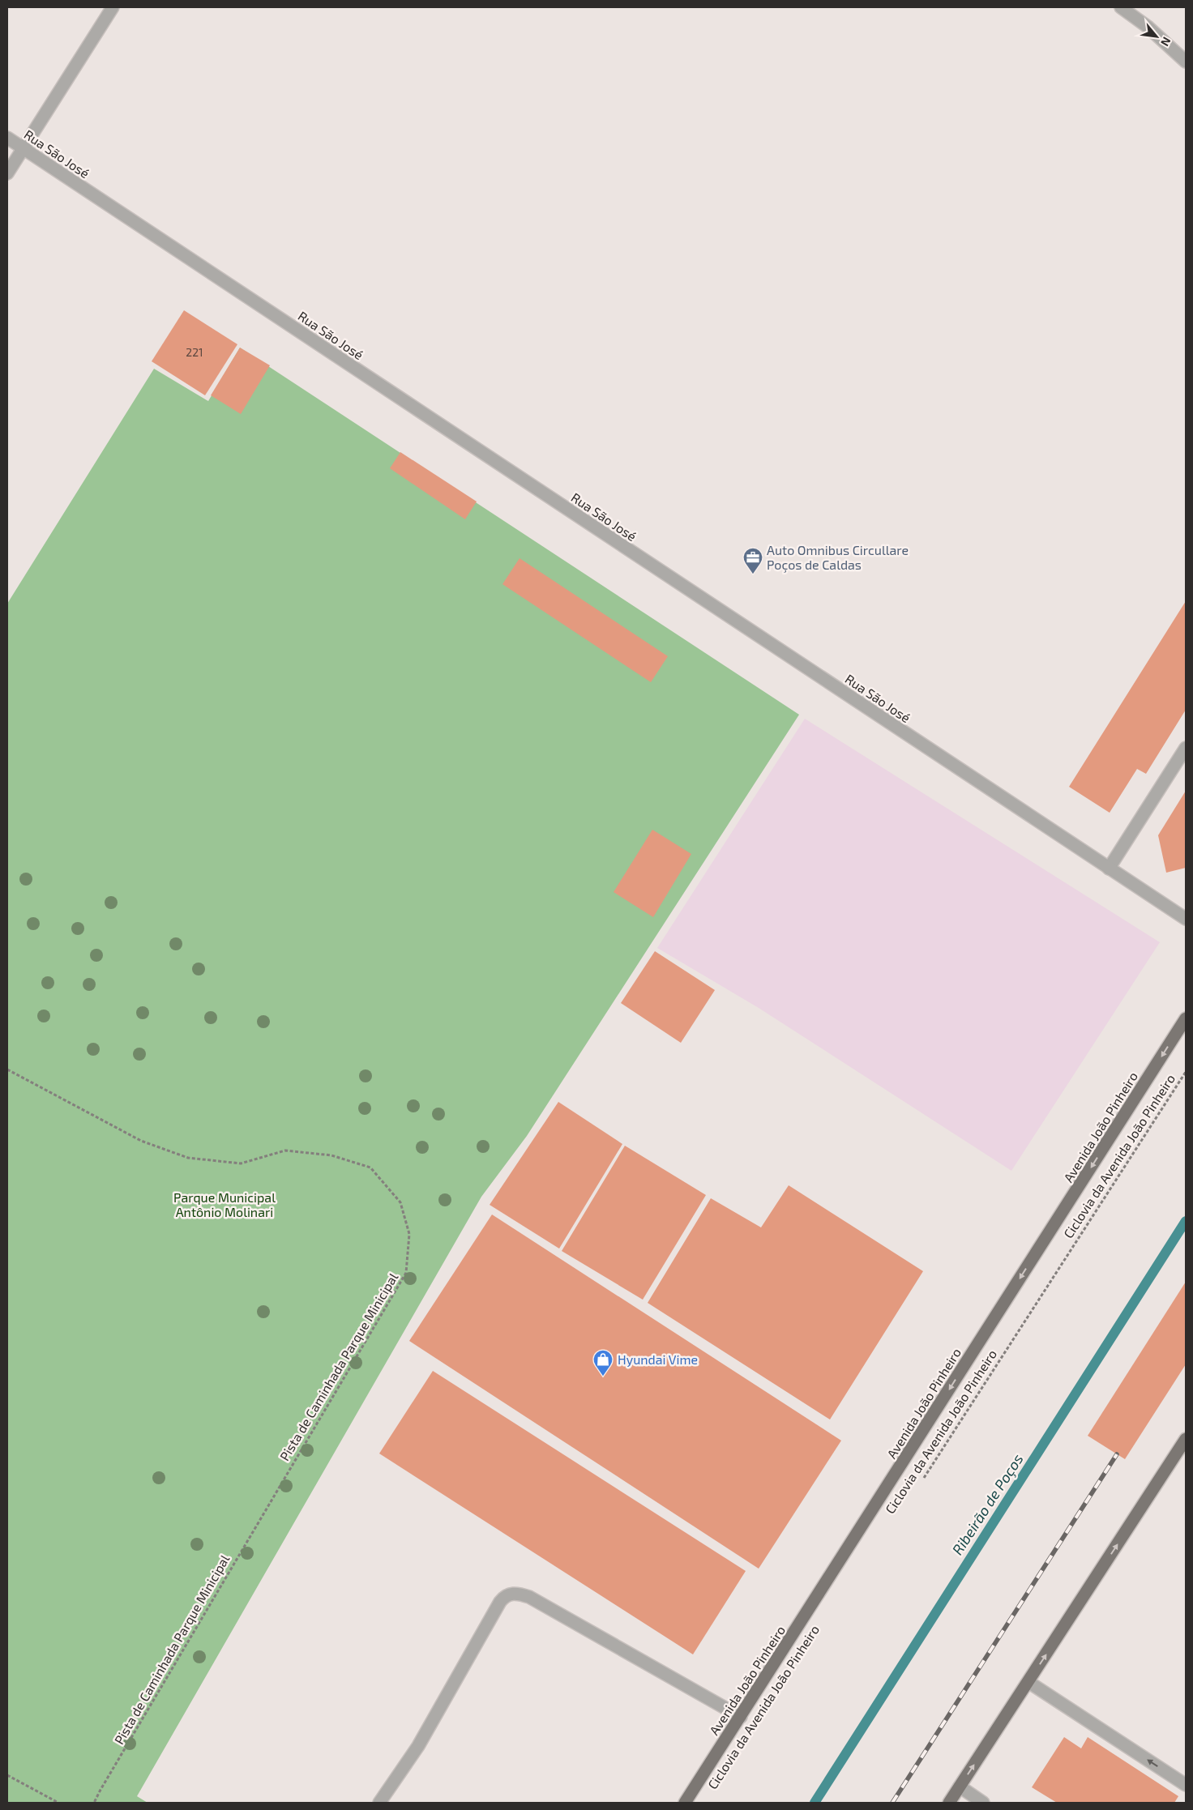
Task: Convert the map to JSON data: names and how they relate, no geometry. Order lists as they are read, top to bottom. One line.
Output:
{"streets":{"main road":["Avenida João Pinheiro"],"street":["Rua São José"],"path":["Ciclovia da Avenida João Pinheiro","Pista de Caminhada Parque Minicipal"]},"one_way":["Avenida João Pinheiro"],"water":["Ribeirão de Poços"],"parks":["Parque Municipal Antônio Molinari"],"places":{"office":["Auto Omnibus Circullare Poços de Caldas"],"shop":["Hyundai Vime"]},"house_numbers":["221"],"north":"bottom right"}
